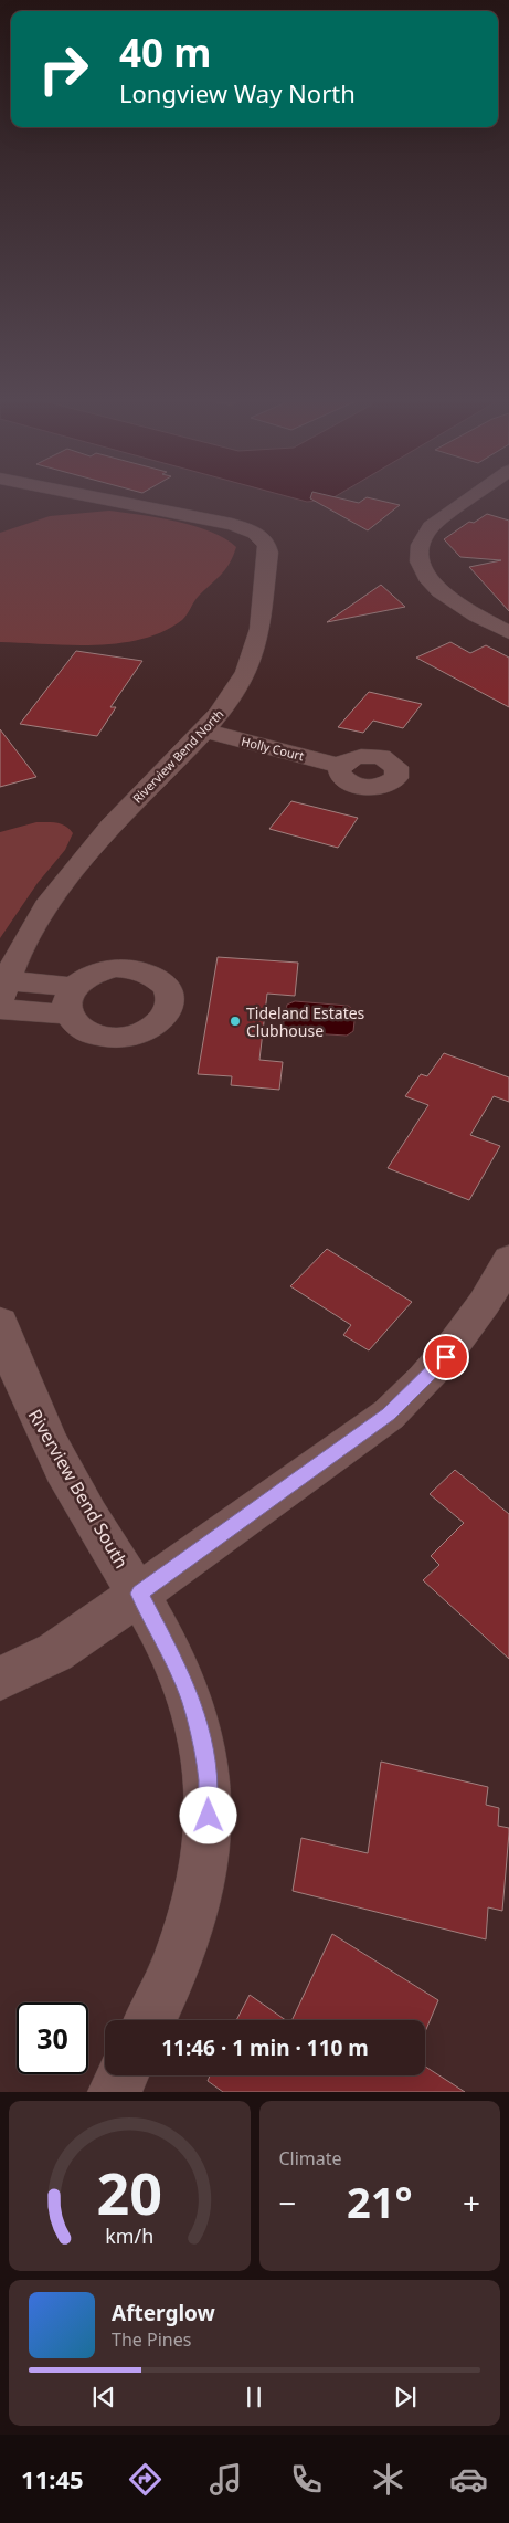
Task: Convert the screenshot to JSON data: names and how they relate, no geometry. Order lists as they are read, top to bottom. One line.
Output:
{"streets":{"street":["Holly Court","Riverview Bend North","Riverview Bend South"]},"crossings":[["Holly Court","Riverview Bend North"]],"places":["Tideland Estates Clubhouse"],"page":{"turn":["40 m","Longview Way North"],"limit":"30","trip":"11:46 · 1 min · 110 m","tile":"Climate","heat":["−","21°","+"],"song":["Afterglow","The Pines"],"tabs":"11:45","gauge":["20","km/h"]}}
